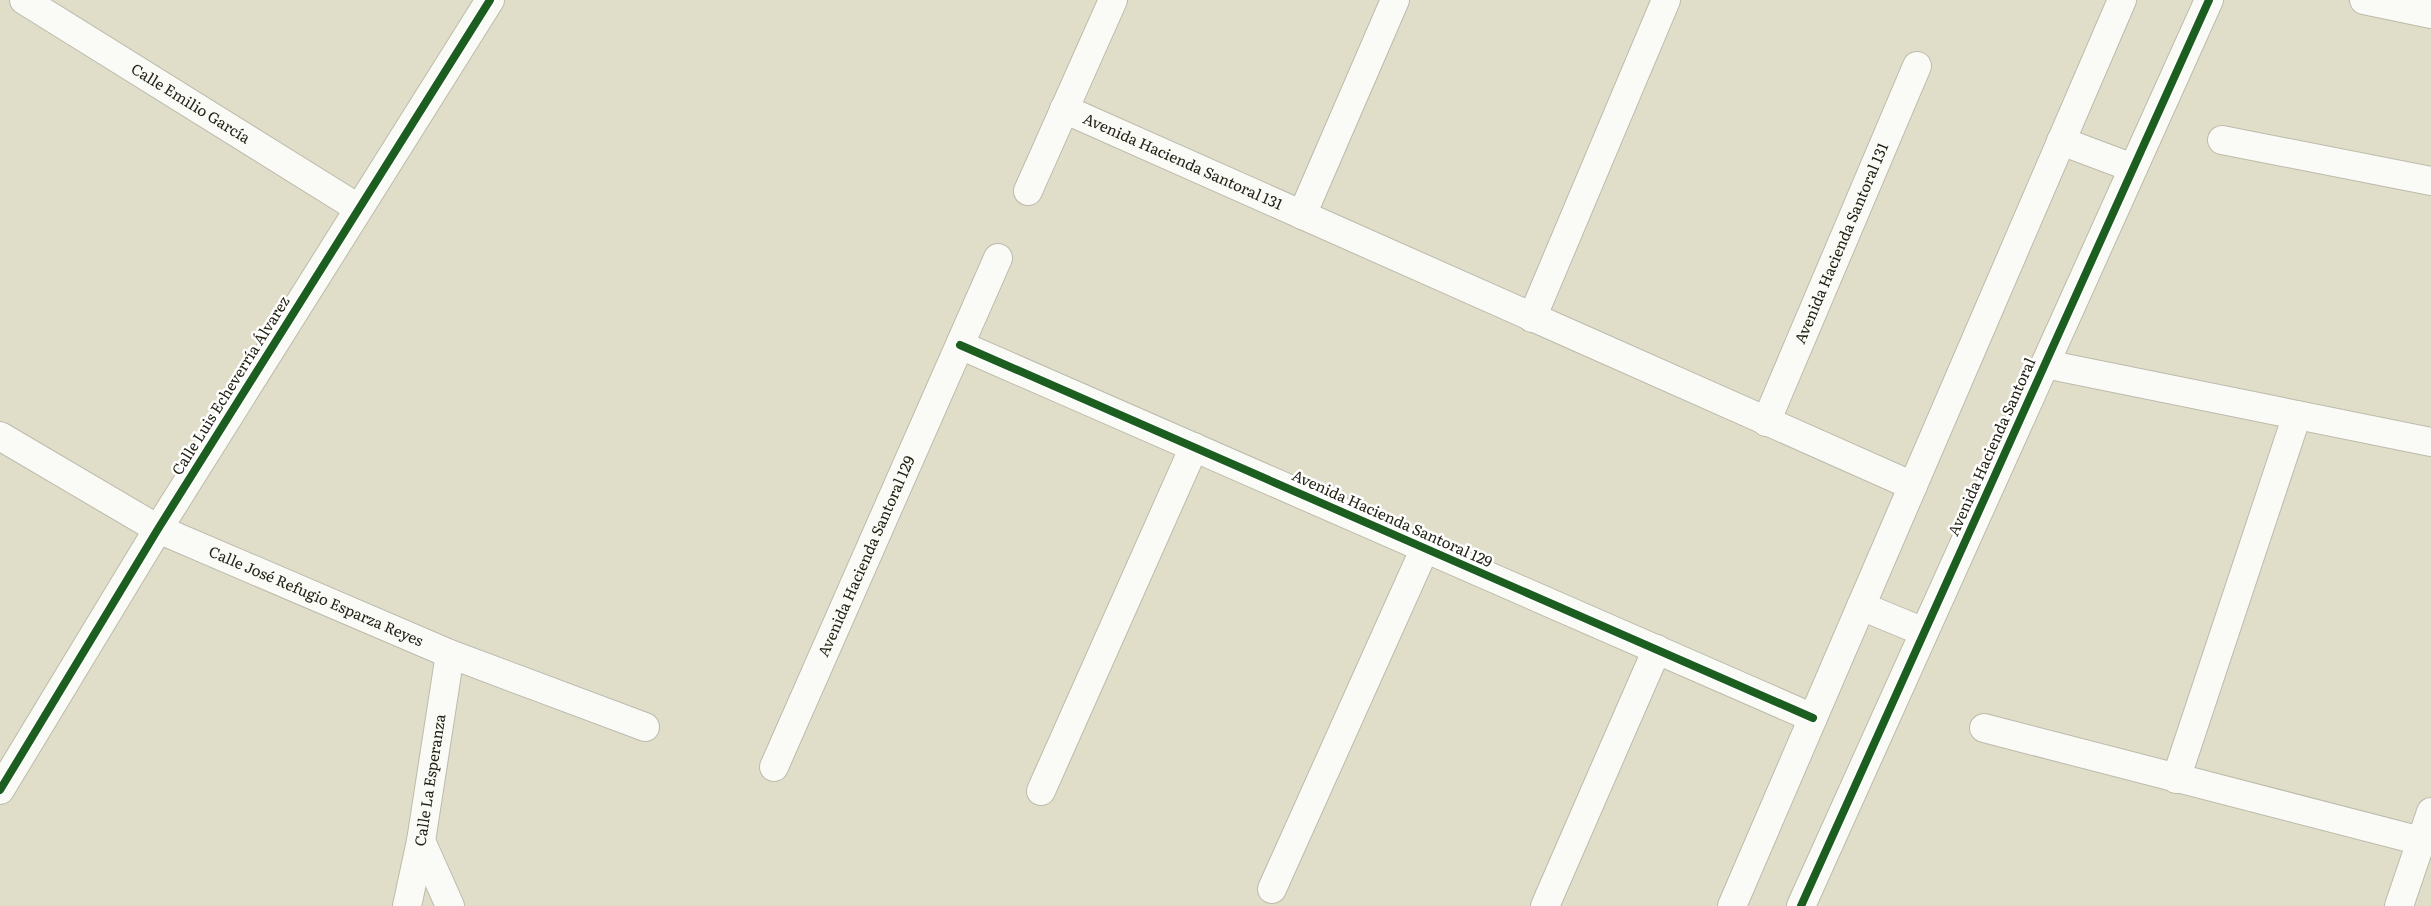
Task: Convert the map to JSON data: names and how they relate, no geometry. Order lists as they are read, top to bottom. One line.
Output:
{"streets":{"street":["Calle Emilio García","Avenida Hacienda Santoral 131","Calle Luis Echeverría Álvarez","Avenida Hacienda Santoral","Avenida Hacienda Santoral 129","Calle José Refugio Esparza Reyes","Calle La Esperanza"]},"crossings":[["Calle Emilio García","Calle Luis Echeverría Álvarez"],["Calle Luis Echeverría Álvarez","Calle José Refugio Esparza Reyes"],["Calle José Refugio Esparza Reyes","Calle La Esperanza"]]}
